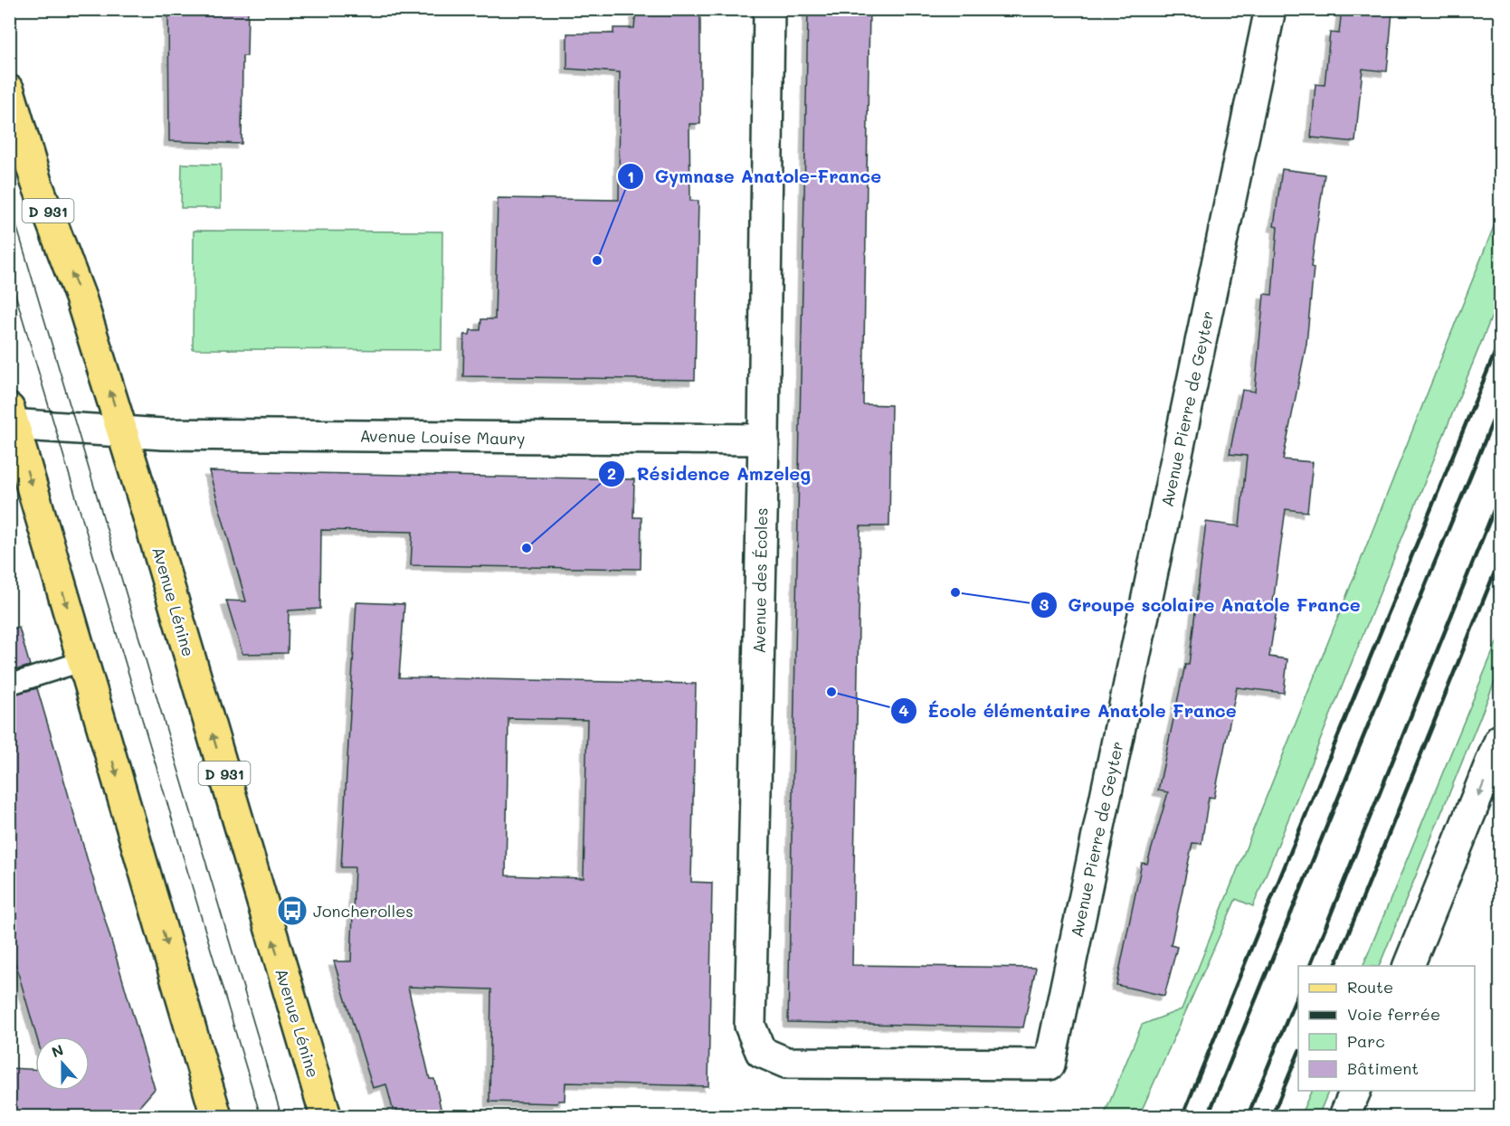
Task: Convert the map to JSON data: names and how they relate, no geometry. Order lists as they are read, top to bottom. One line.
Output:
{"streets":{"main road":["D 931","Avenue Lénine"],"street":["Avenue Pierre de Geyter","Avenue Louise Maury","Avenue des Écoles"]},"crossings":[["Avenue Pierre de Geyter","Avenue des Écoles"],["Avenue Louise Maury","Avenue des Écoles"],["Avenue Louise Maury","Avenue Lénine"]],"places":{"other":["Gymnase Anatole-France","Résidence Amzeleg","Groupe scolaire Anatole France","École élémentaire Anatole France"],"bus stop":["Joncherolles"]},"legend":["Route","Voie ferrée","Parc","Bâtiment"],"north":"top"}
